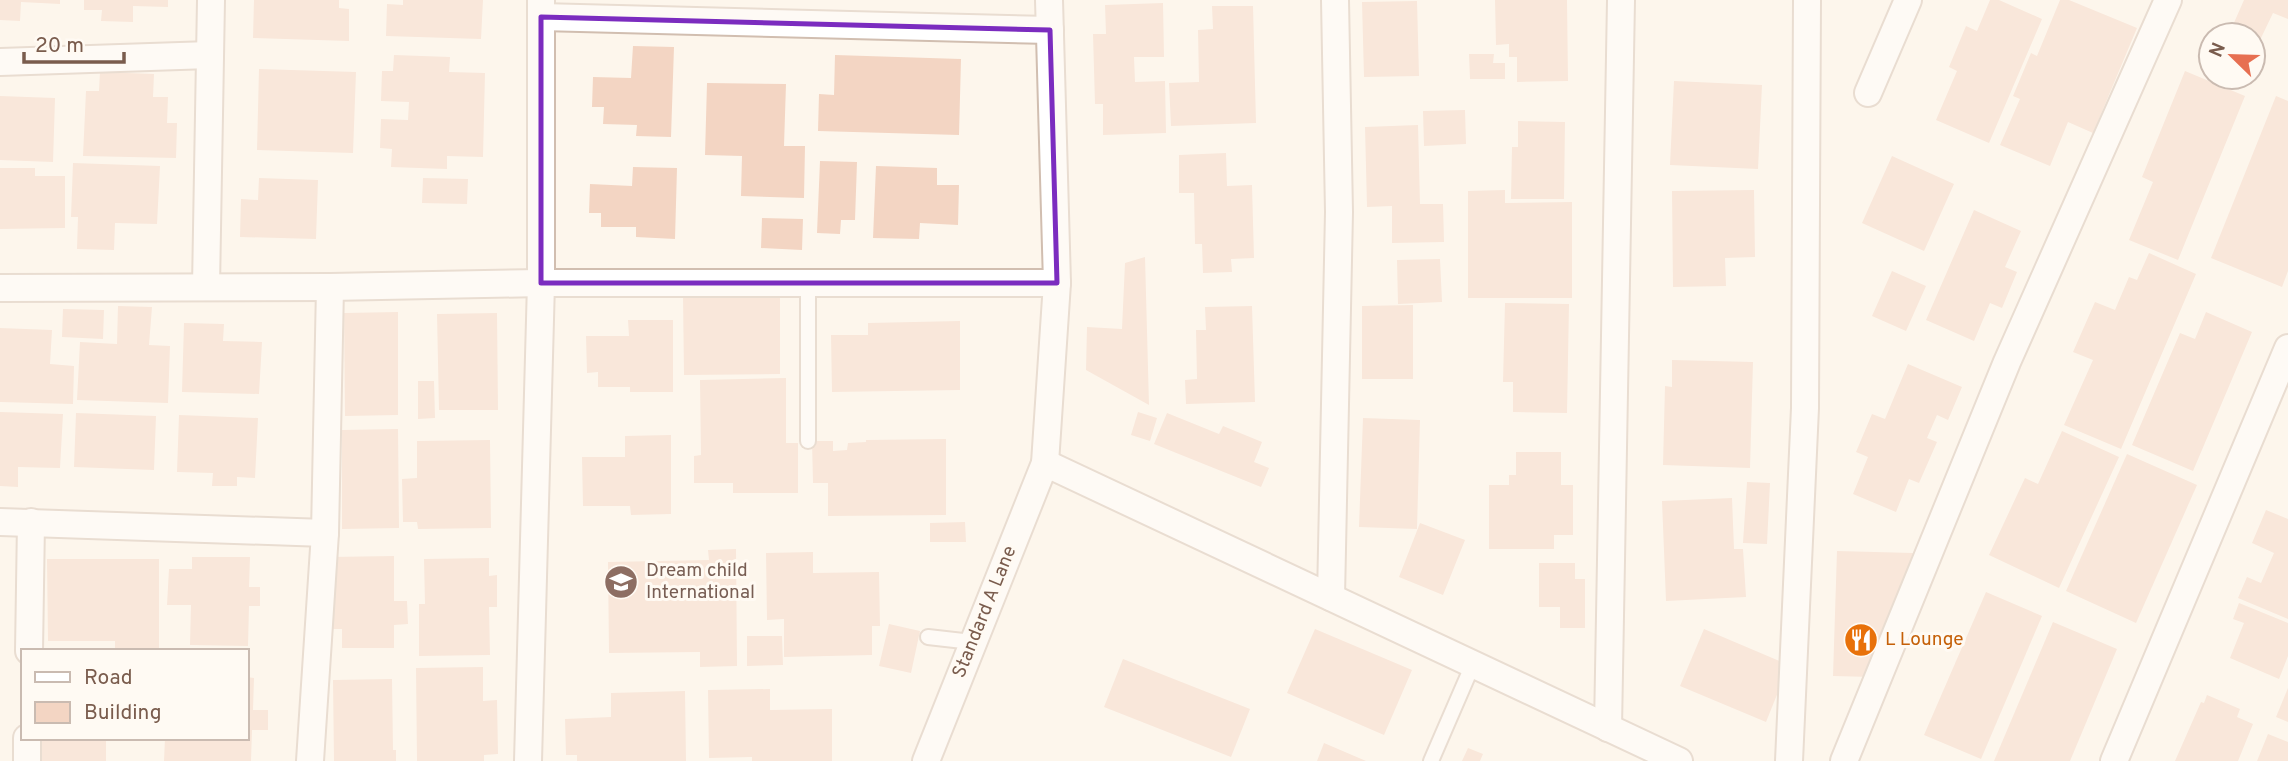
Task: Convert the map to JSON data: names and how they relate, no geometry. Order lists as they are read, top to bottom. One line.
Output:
{"streets":{"street":["Standard A Lane"]},"places":{"school or university":["Dream child International"],"restaurant":["L Lounge"]},"legend":["Road","Building"],"scale_bar":"20 m","north":"top left"}
